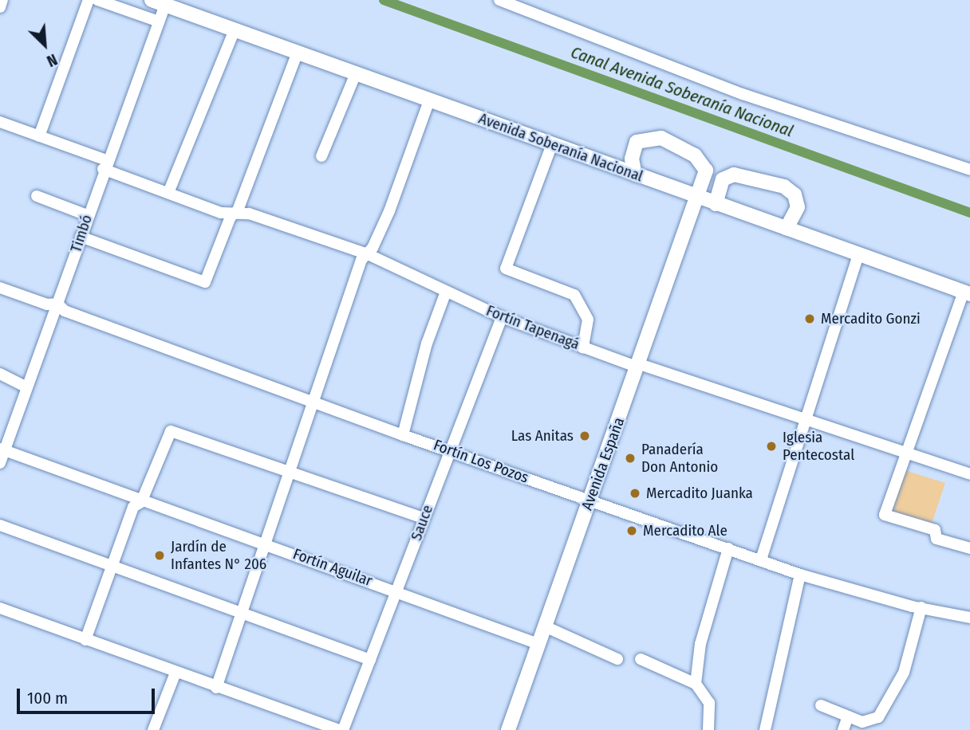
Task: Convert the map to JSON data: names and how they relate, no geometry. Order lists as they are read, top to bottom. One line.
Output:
{"streets":{"main road":["Avenida Soberanía Nacional","Avenida España"],"street":["Timbó","Fortín Tapenagá","Fortín Los Pozos","Sauce","Fortín Aguilar"]},"crossings":[["Avenida Soberanía Nacional","Timbó"],["Avenida Soberanía Nacional","Avenida España"],["Timbó","Fortín Tapenagá"],["Timbó","Fortín Los Pozos"],["Timbó","Fortín Aguilar"],["Fortín Tapenagá","Avenida España"],["Fortín Tapenagá","Sauce"],["Fortín Los Pozos","Avenida España"],["Fortín Los Pozos","Sauce"],["Avenida España","Fortín Aguilar"],["Sauce","Fortín Aguilar"]],"water":["Canal Avenida Soberanía Nacional"],"places":["Mercadito Gonzi","Las Anitas","Iglesia Pentecostal","Panadería Don Antonio","Mercadito Juanka","Mercadito Ale","Jardín de Infantes N° 206"],"scale_bar":"100 m","north":"bottom right"}
